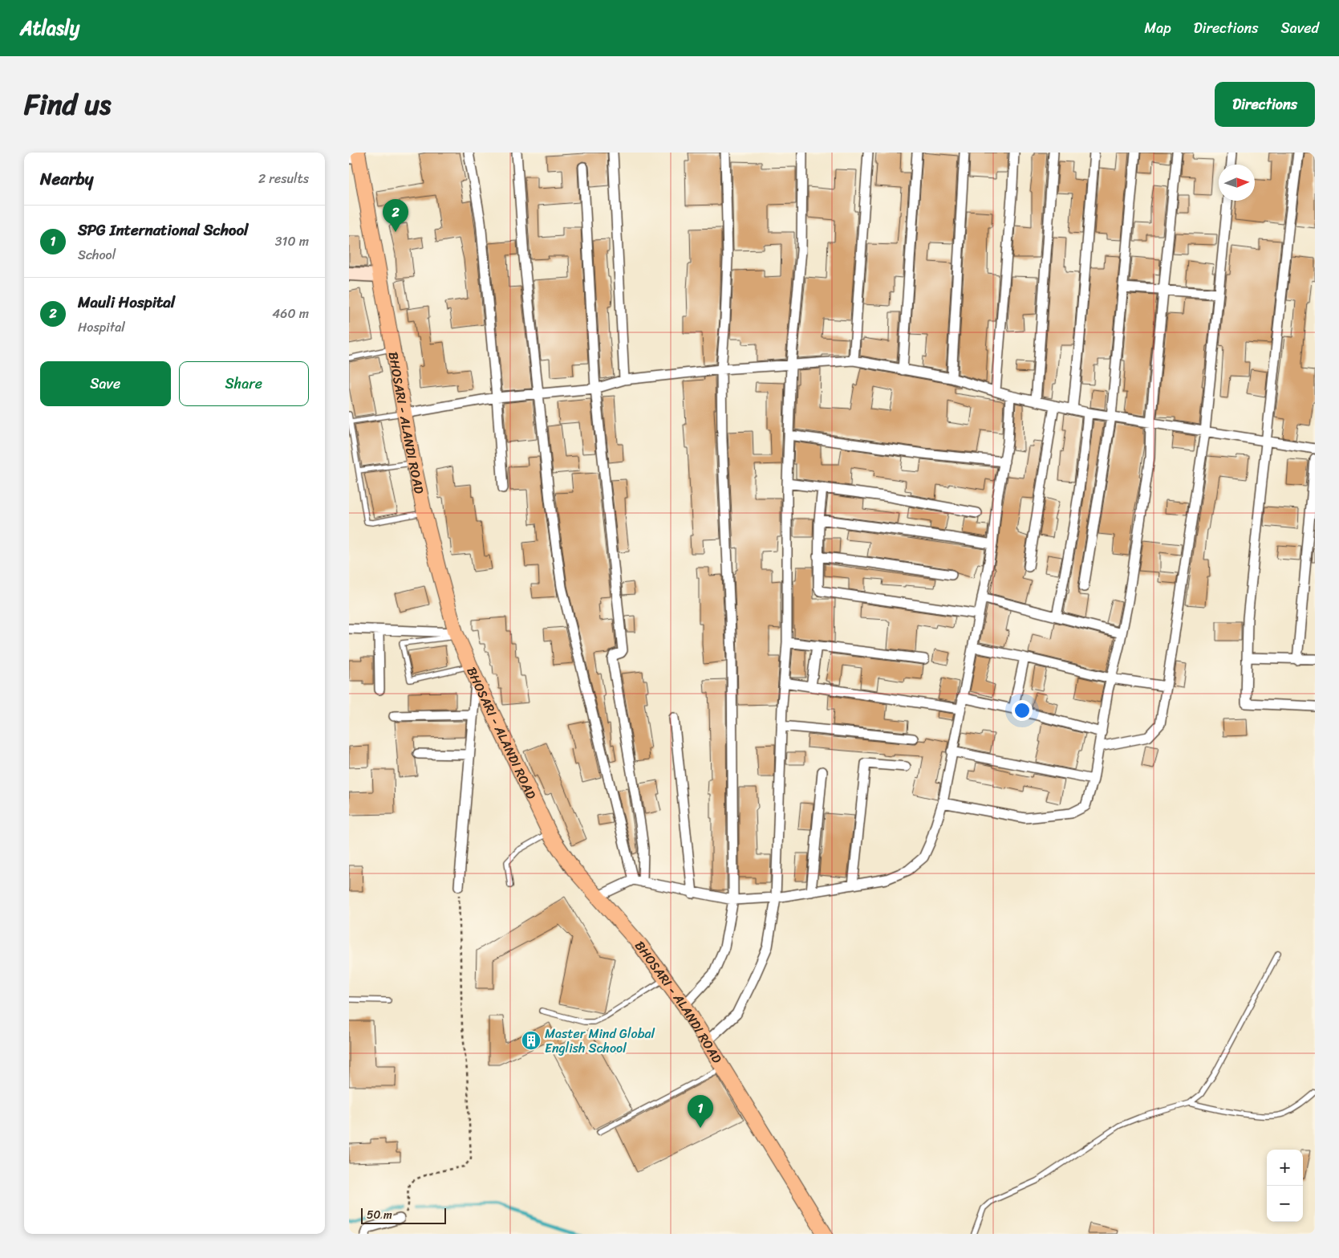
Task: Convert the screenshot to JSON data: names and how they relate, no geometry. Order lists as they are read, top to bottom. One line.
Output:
{"streets":{"main road":["BHOSARI - ALANDI ROAD"]},"places":{"building":["Master Mind Global English School"]},"scale_bar":"50 m","north":"right","page":{"header":"Atlasly","nav":["Map","Directions","Saved"],"title":"Find us","buttons":["Directions",["Save","Share"]],"heading":["Nearby","2 results"],"pins":["2","1"],"list":[{"mark":"1","name":"SPG International School","note":"School","value":"310 m"},{"mark":"2","name":"Mauli Hospital","note":"Hospital","value":"460 m"}],"map_buttons":["+","−"],"scale":"50 m"}}
